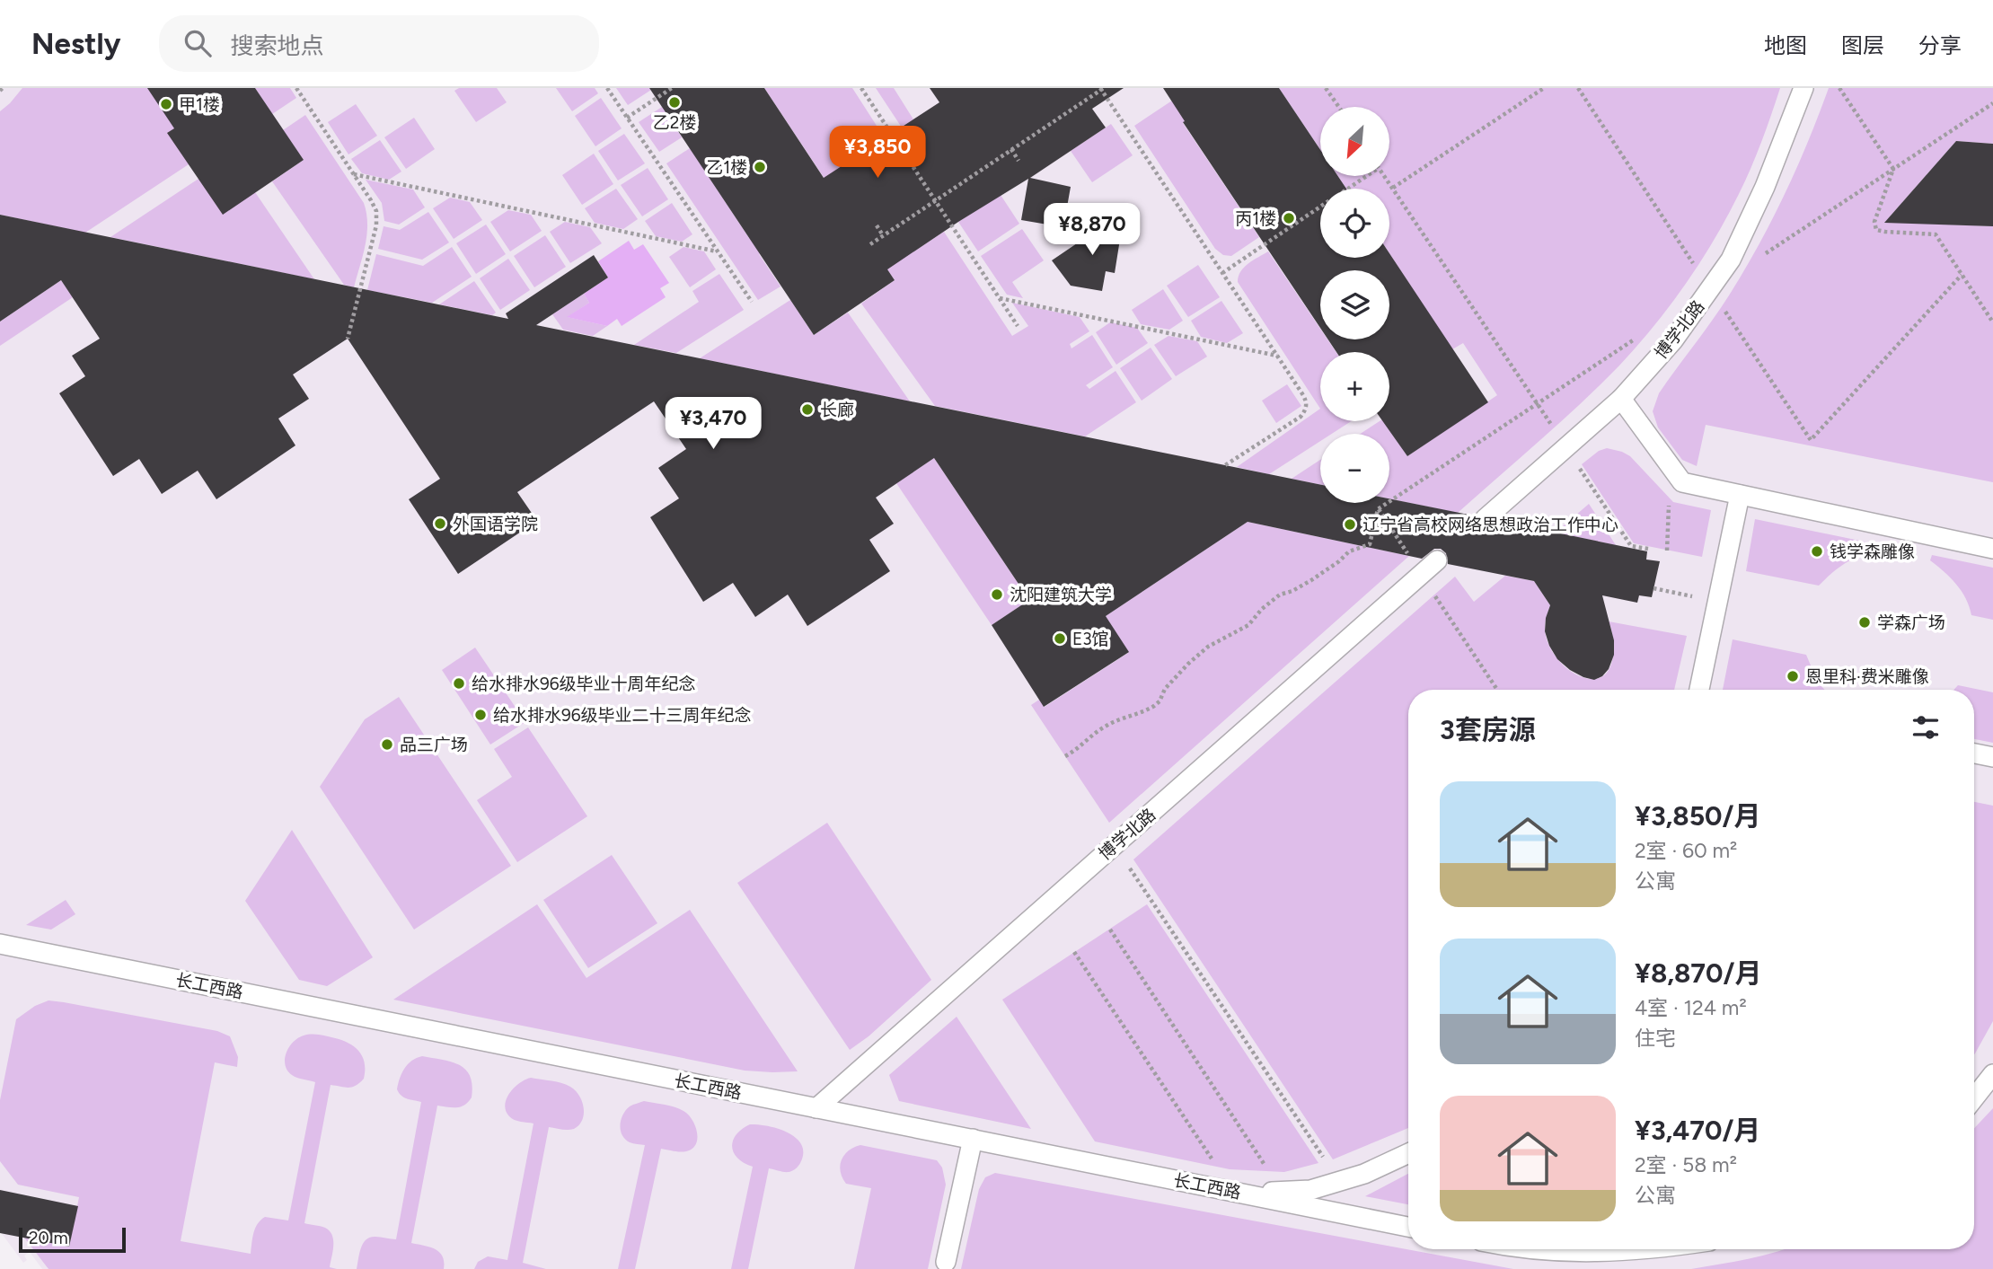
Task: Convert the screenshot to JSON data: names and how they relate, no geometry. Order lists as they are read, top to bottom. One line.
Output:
{"streets":{"lane":["博学北路","长工西路"]},"crossings":[["博学北路","长工西路"]],"places":["乙2楼","甲1楼","乙1楼","丙1楼","长廊","外国语学院","辽宁省高校网络思想政治工作中心","钱学森雕像","沈阳建筑大学","学森广场","E3馆","恩里科·费米雕像","给水排水96级毕业十周年纪念","给水排水96级毕业二十三周年纪念","品三广场"],"scale_bar":"20 m","north":"bottom left","page":{"header":"Nestly","search":"搜索地点","nav":["地图","图层","分享"],"map_buttons":["+","−"],"price":["¥3,850","¥8,870","¥3,470"],"heading":"3套房源","list":[{"name":"¥3,850/月","note":"2室 · 60 m² · 公寓"},{"name":"¥8,870/月","note":"4室 · 124 m² · 住宅"},{"name":"¥3,470/月","note":"2室 · 58 m² · 公寓"}],"scale":"20 m"}}
